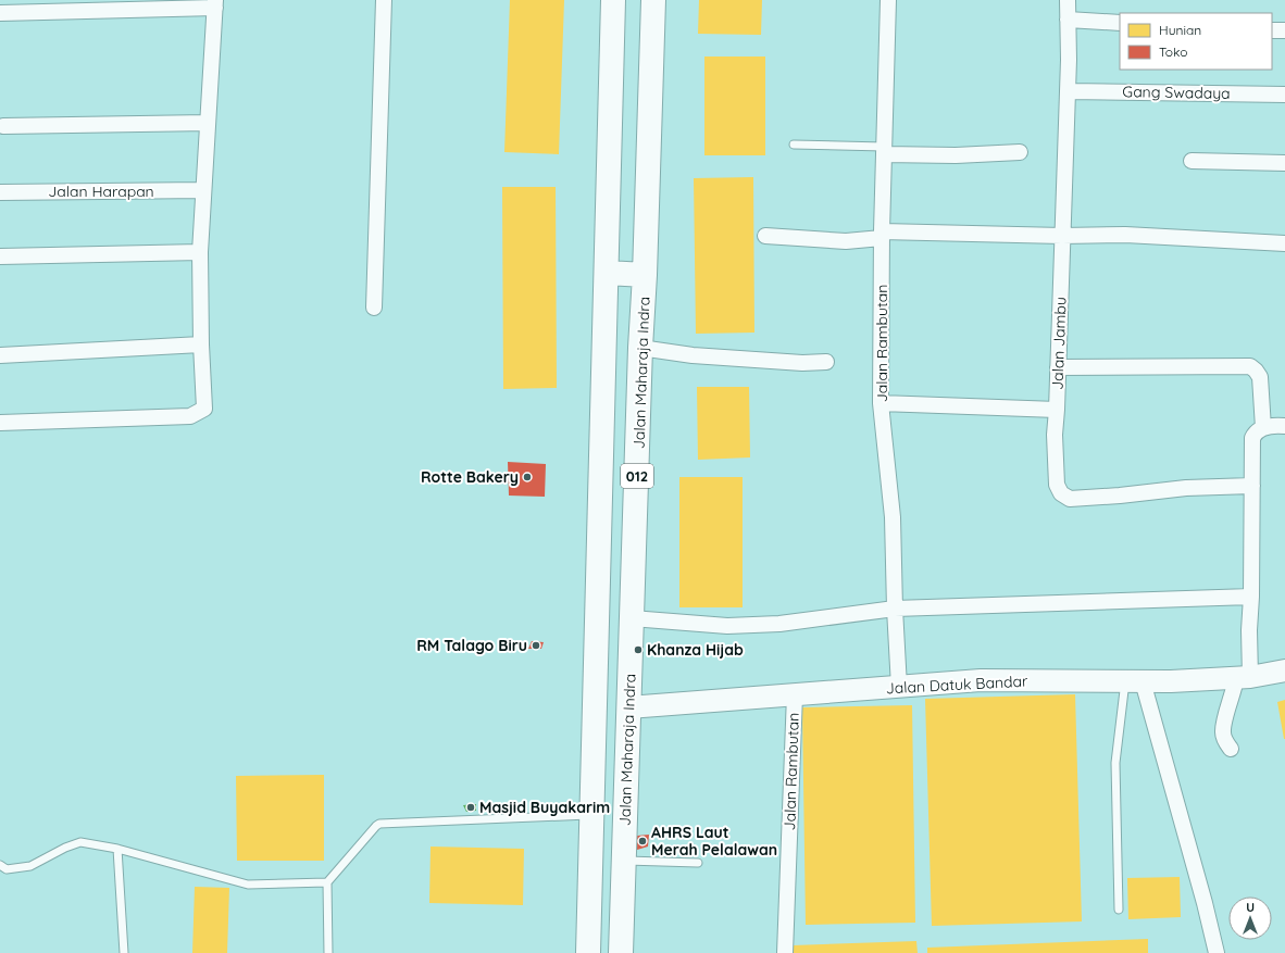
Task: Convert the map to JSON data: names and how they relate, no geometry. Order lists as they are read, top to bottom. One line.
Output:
{"streets":{"highway":["Jalan Maharaja Indra","012"],"street":["Gang Swadaya","Jalan Harapan","Jalan Rambutan","Jalan Jambu","Jalan Datuk Bandar"]},"crossings":[["Gang Swadaya","Jalan Jambu"],["Jalan Rambutan","Jalan Datuk Bandar"],["Jalan Maharaja Indra","Jalan Datuk Bandar"]],"places":["Rotte Bakery","RM Talago Biru","Khanza Hijab","Masjid Buyakarim","AHRS Laut Merah Pelalawan"],"legend":["Hunian","Toko"],"north":"top"}
